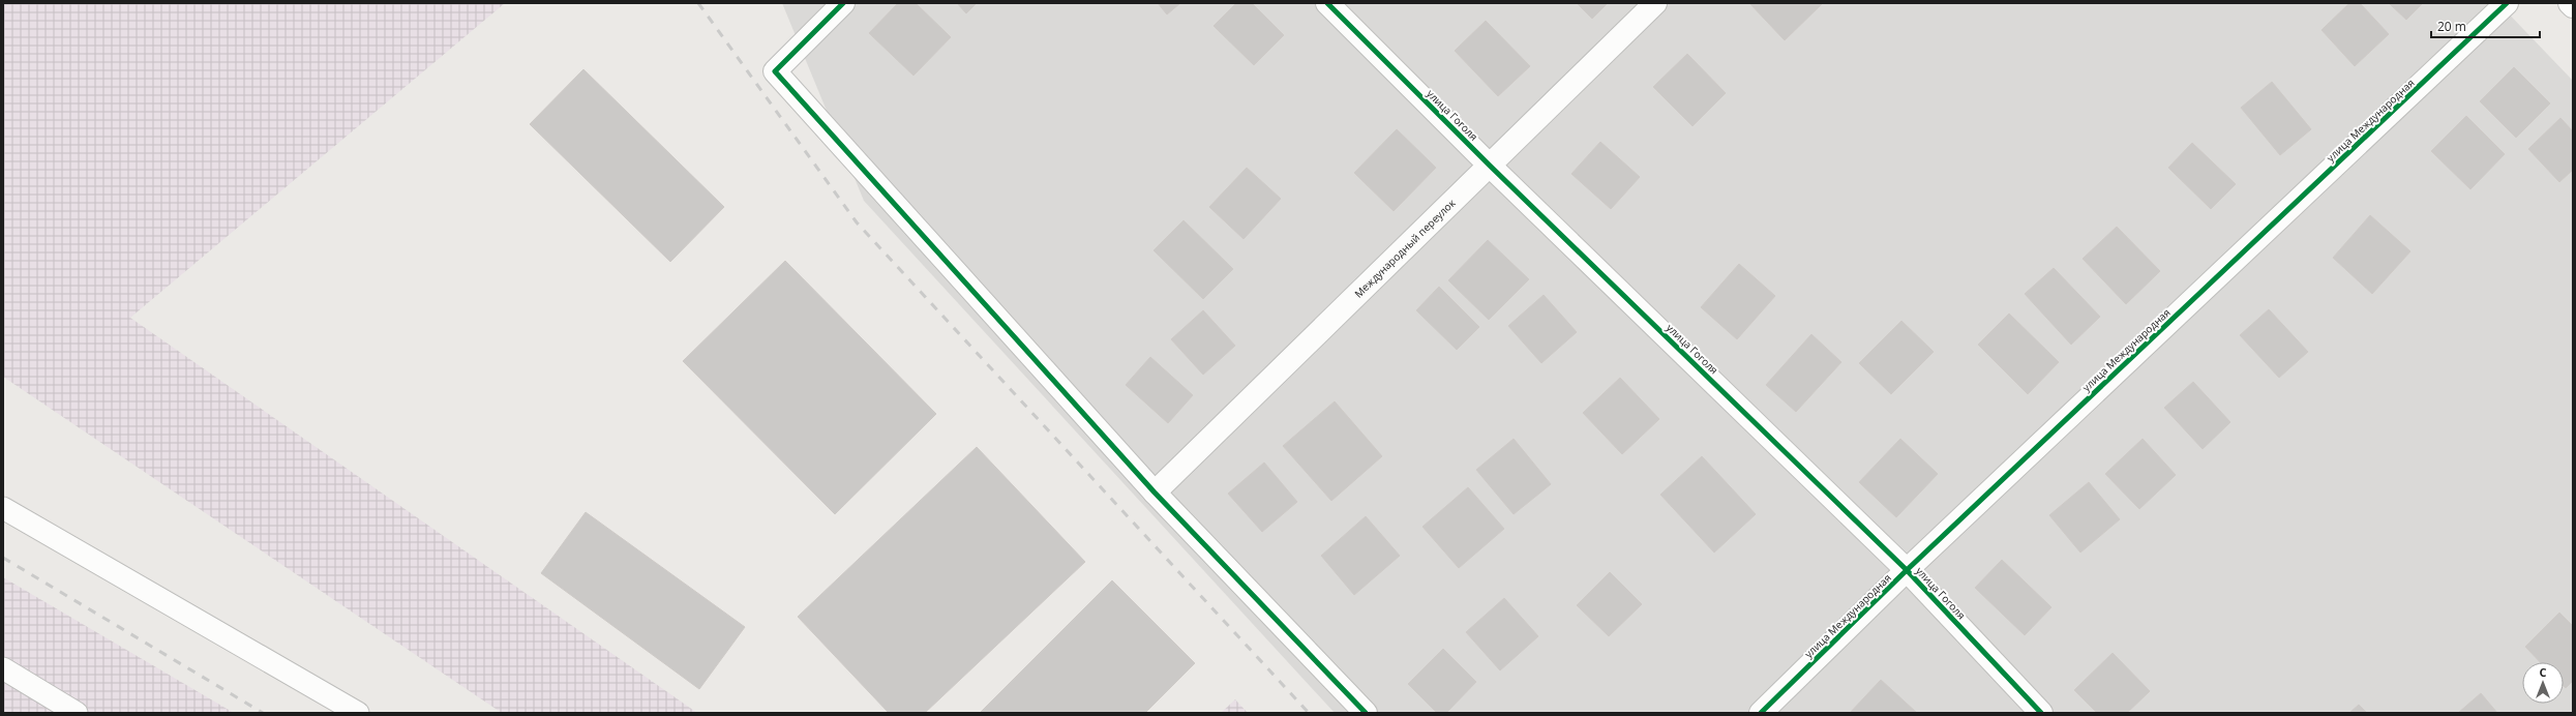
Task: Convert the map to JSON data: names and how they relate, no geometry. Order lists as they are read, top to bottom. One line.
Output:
{"streets":{"street":["улица Гоголя","улица Международная","Международный переулок"]},"crossings":[["улица Гоголя","улица Международная"],["улица Гоголя","Международный переулок"]],"scale_bar":"20 m","north":"top"}
